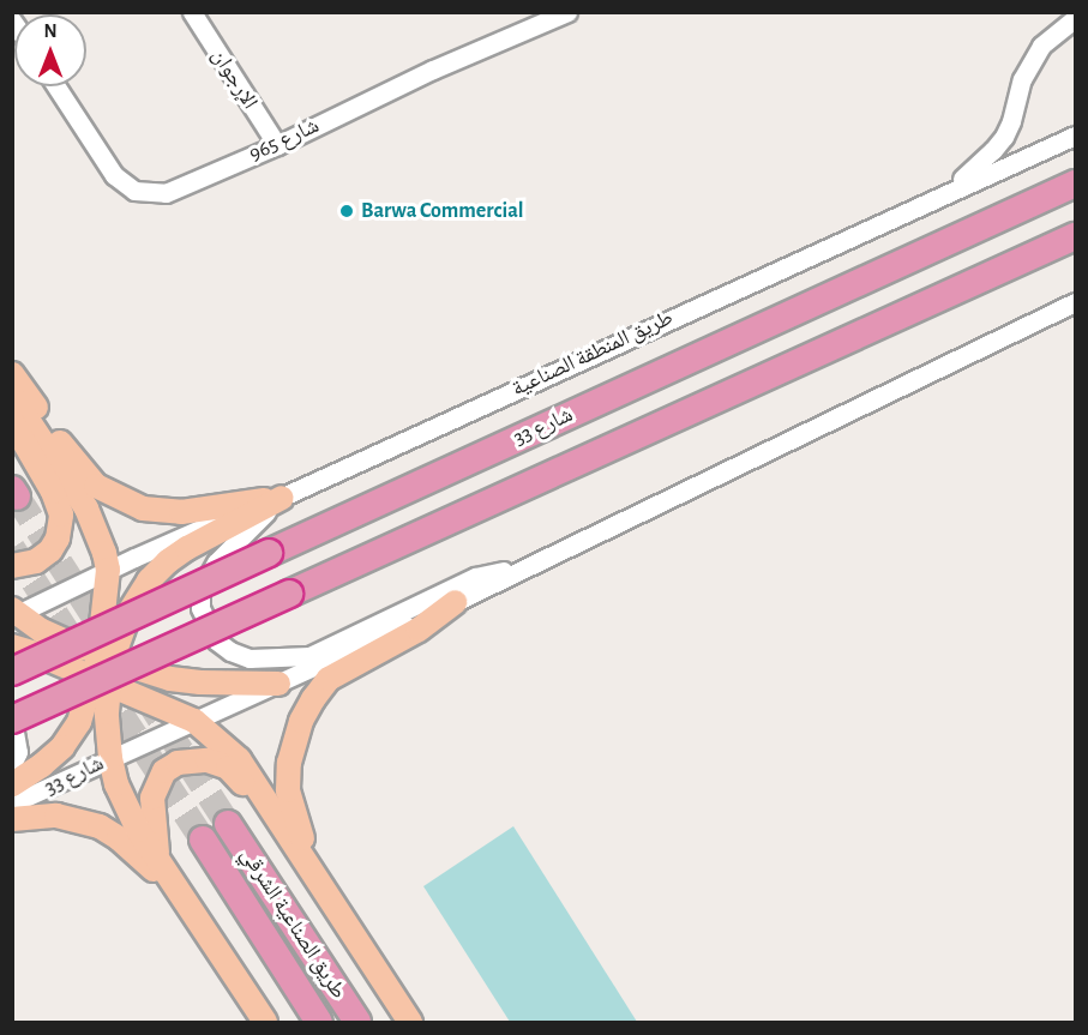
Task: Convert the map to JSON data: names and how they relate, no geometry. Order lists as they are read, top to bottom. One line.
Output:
{"streets":{"highway":["شارع 33","طريق الصناعية الشرقي"],"street":["الإرجوان","شارع 965","طريق المنطقة الصناعية"]},"crossings":[["الإرجوان","شارع 965"]],"places":["Barwa Commercial"],"north":"top"}
